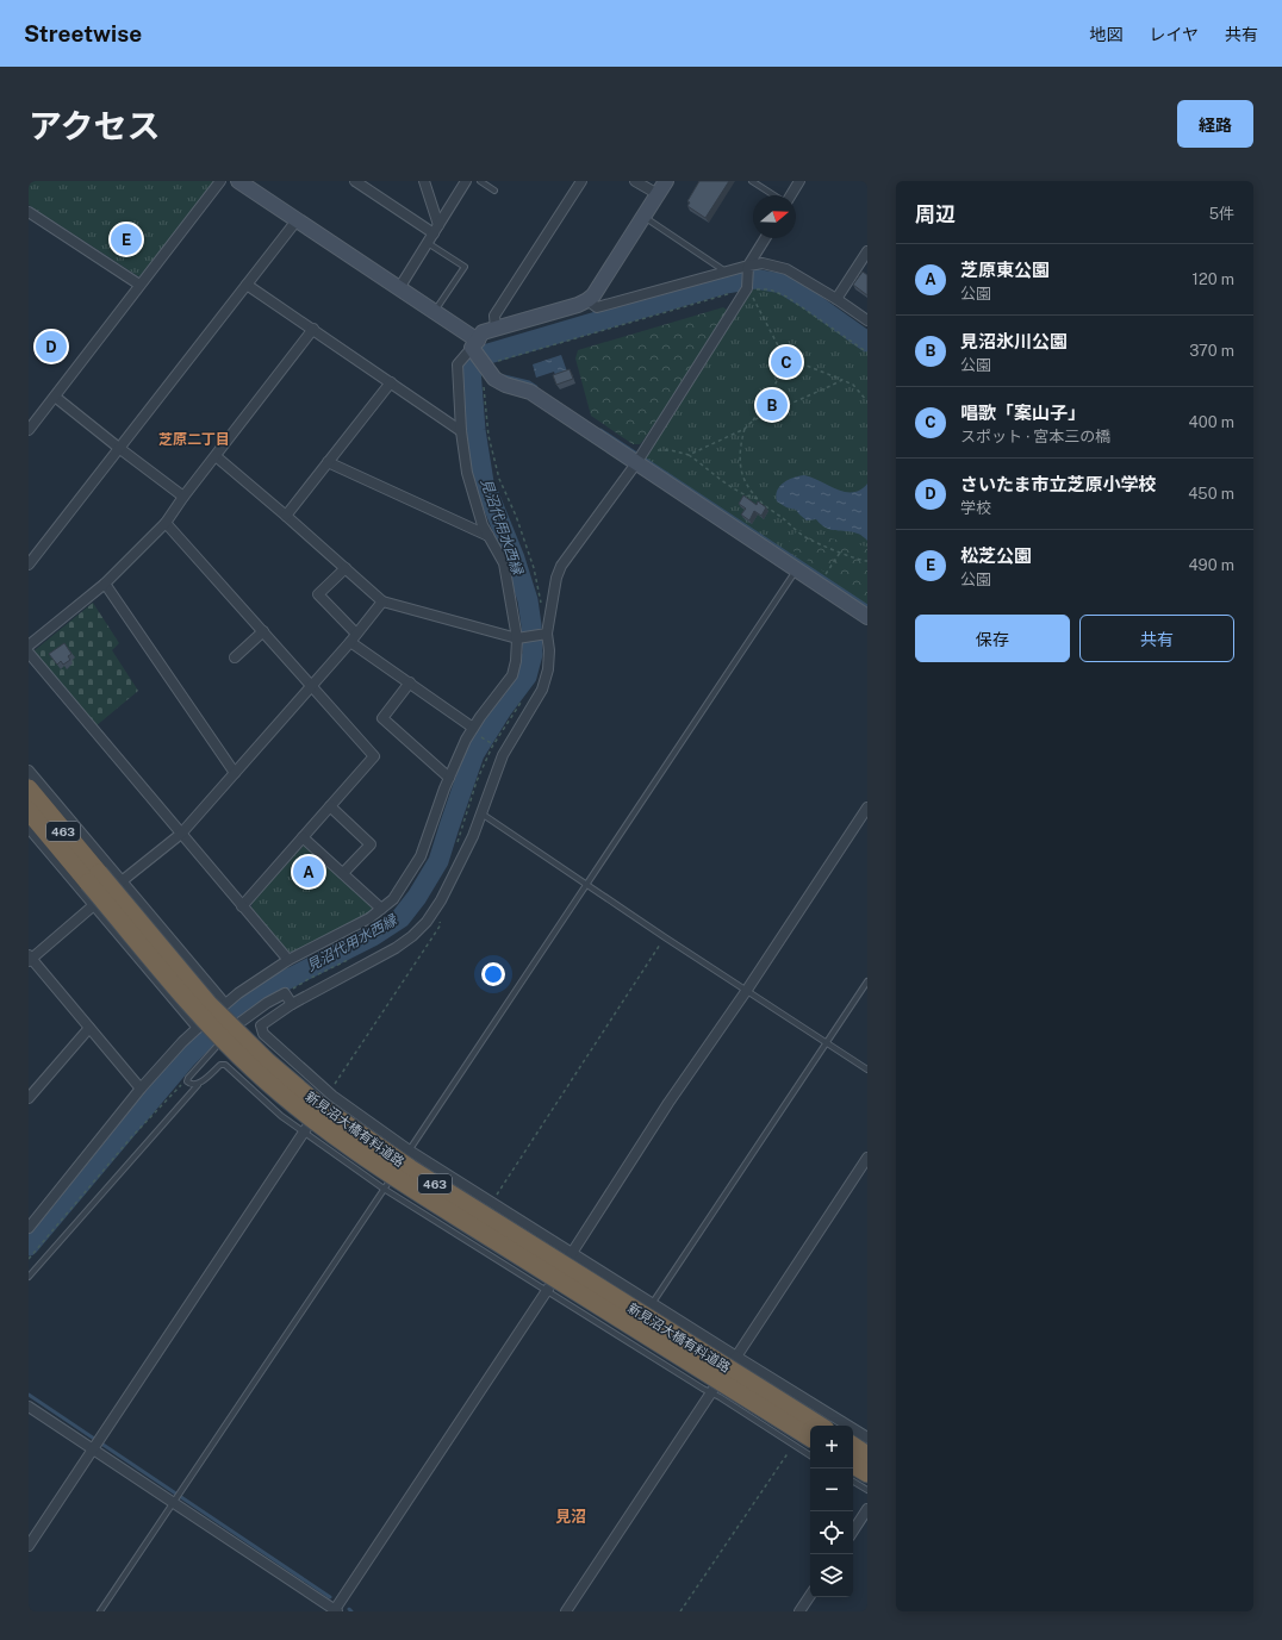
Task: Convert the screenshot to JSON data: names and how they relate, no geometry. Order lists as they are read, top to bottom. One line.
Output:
{"streets":{"highway":["463","新見沼大橋有料道路"]},"districts":["芝原二丁目","見沼"],"water":["見沼代用水西縁"],"north":"right","page":{"header":"Streetwise","nav":["地図","レイヤ","共有"],"title":"アクセス","buttons":["経路",["保存","共有"]],"heading":["周辺","5件"],"pins":["E","D","C","B","A"],"list":[{"mark":"A","name":"芝原東公園","note":"公園","value":"120 m"},{"mark":"B","name":"見沼氷川公園","note":"公園","value":"370 m"},{"mark":"C","name":"唱歌「案山子」","note":"スポット · 宮本三の橋","value":"400 m"},{"mark":"D","name":"さいたま市立芝原小学校","note":"学校","value":"450 m"},{"mark":"E","name":"松芝公園","note":"公園","value":"490 m"}],"map_buttons":["+","−"]}}
